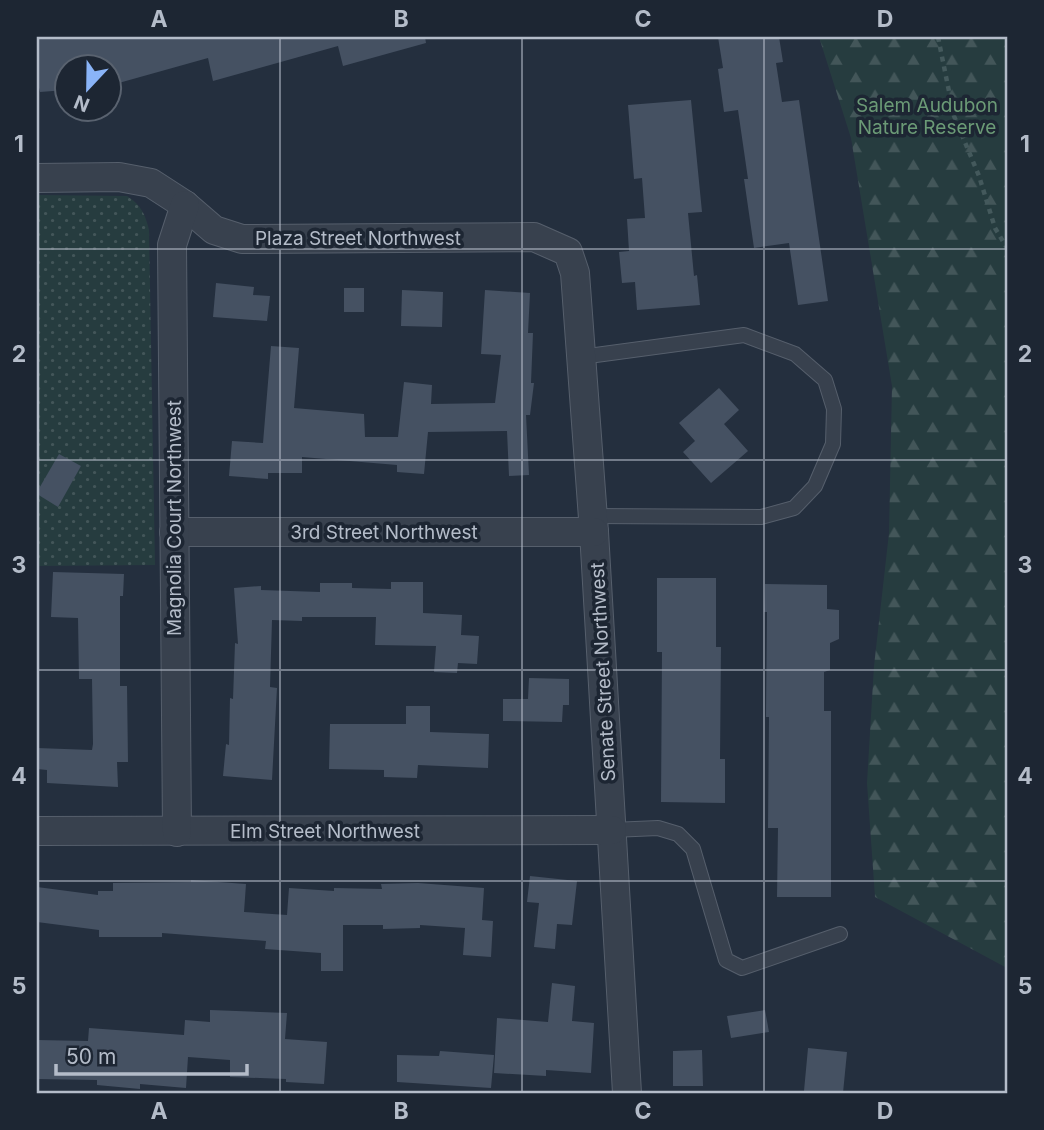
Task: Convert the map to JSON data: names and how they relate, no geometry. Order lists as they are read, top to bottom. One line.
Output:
{"streets":{"street":["Plaza Street Northwest","Magnolia Court Northwest","3rd Street Northwest","Senate Street Northwest","Elm Street Northwest"]},"crossings":[["Plaza Street Northwest","Magnolia Court Northwest"],["Plaza Street Northwest","Senate Street Northwest"],["Magnolia Court Northwest","3rd Street Northwest"],["Magnolia Court Northwest","Elm Street Northwest"],["3rd Street Northwest","Senate Street Northwest"],["Senate Street Northwest","Elm Street Northwest"]],"parks":["Salem Audubon Nature Reserve"],"scale_bar":"50 m","north":"bottom","grid":{"columns":["A","B","C","D"],"rows":["1","2","3","4","5"]}}
